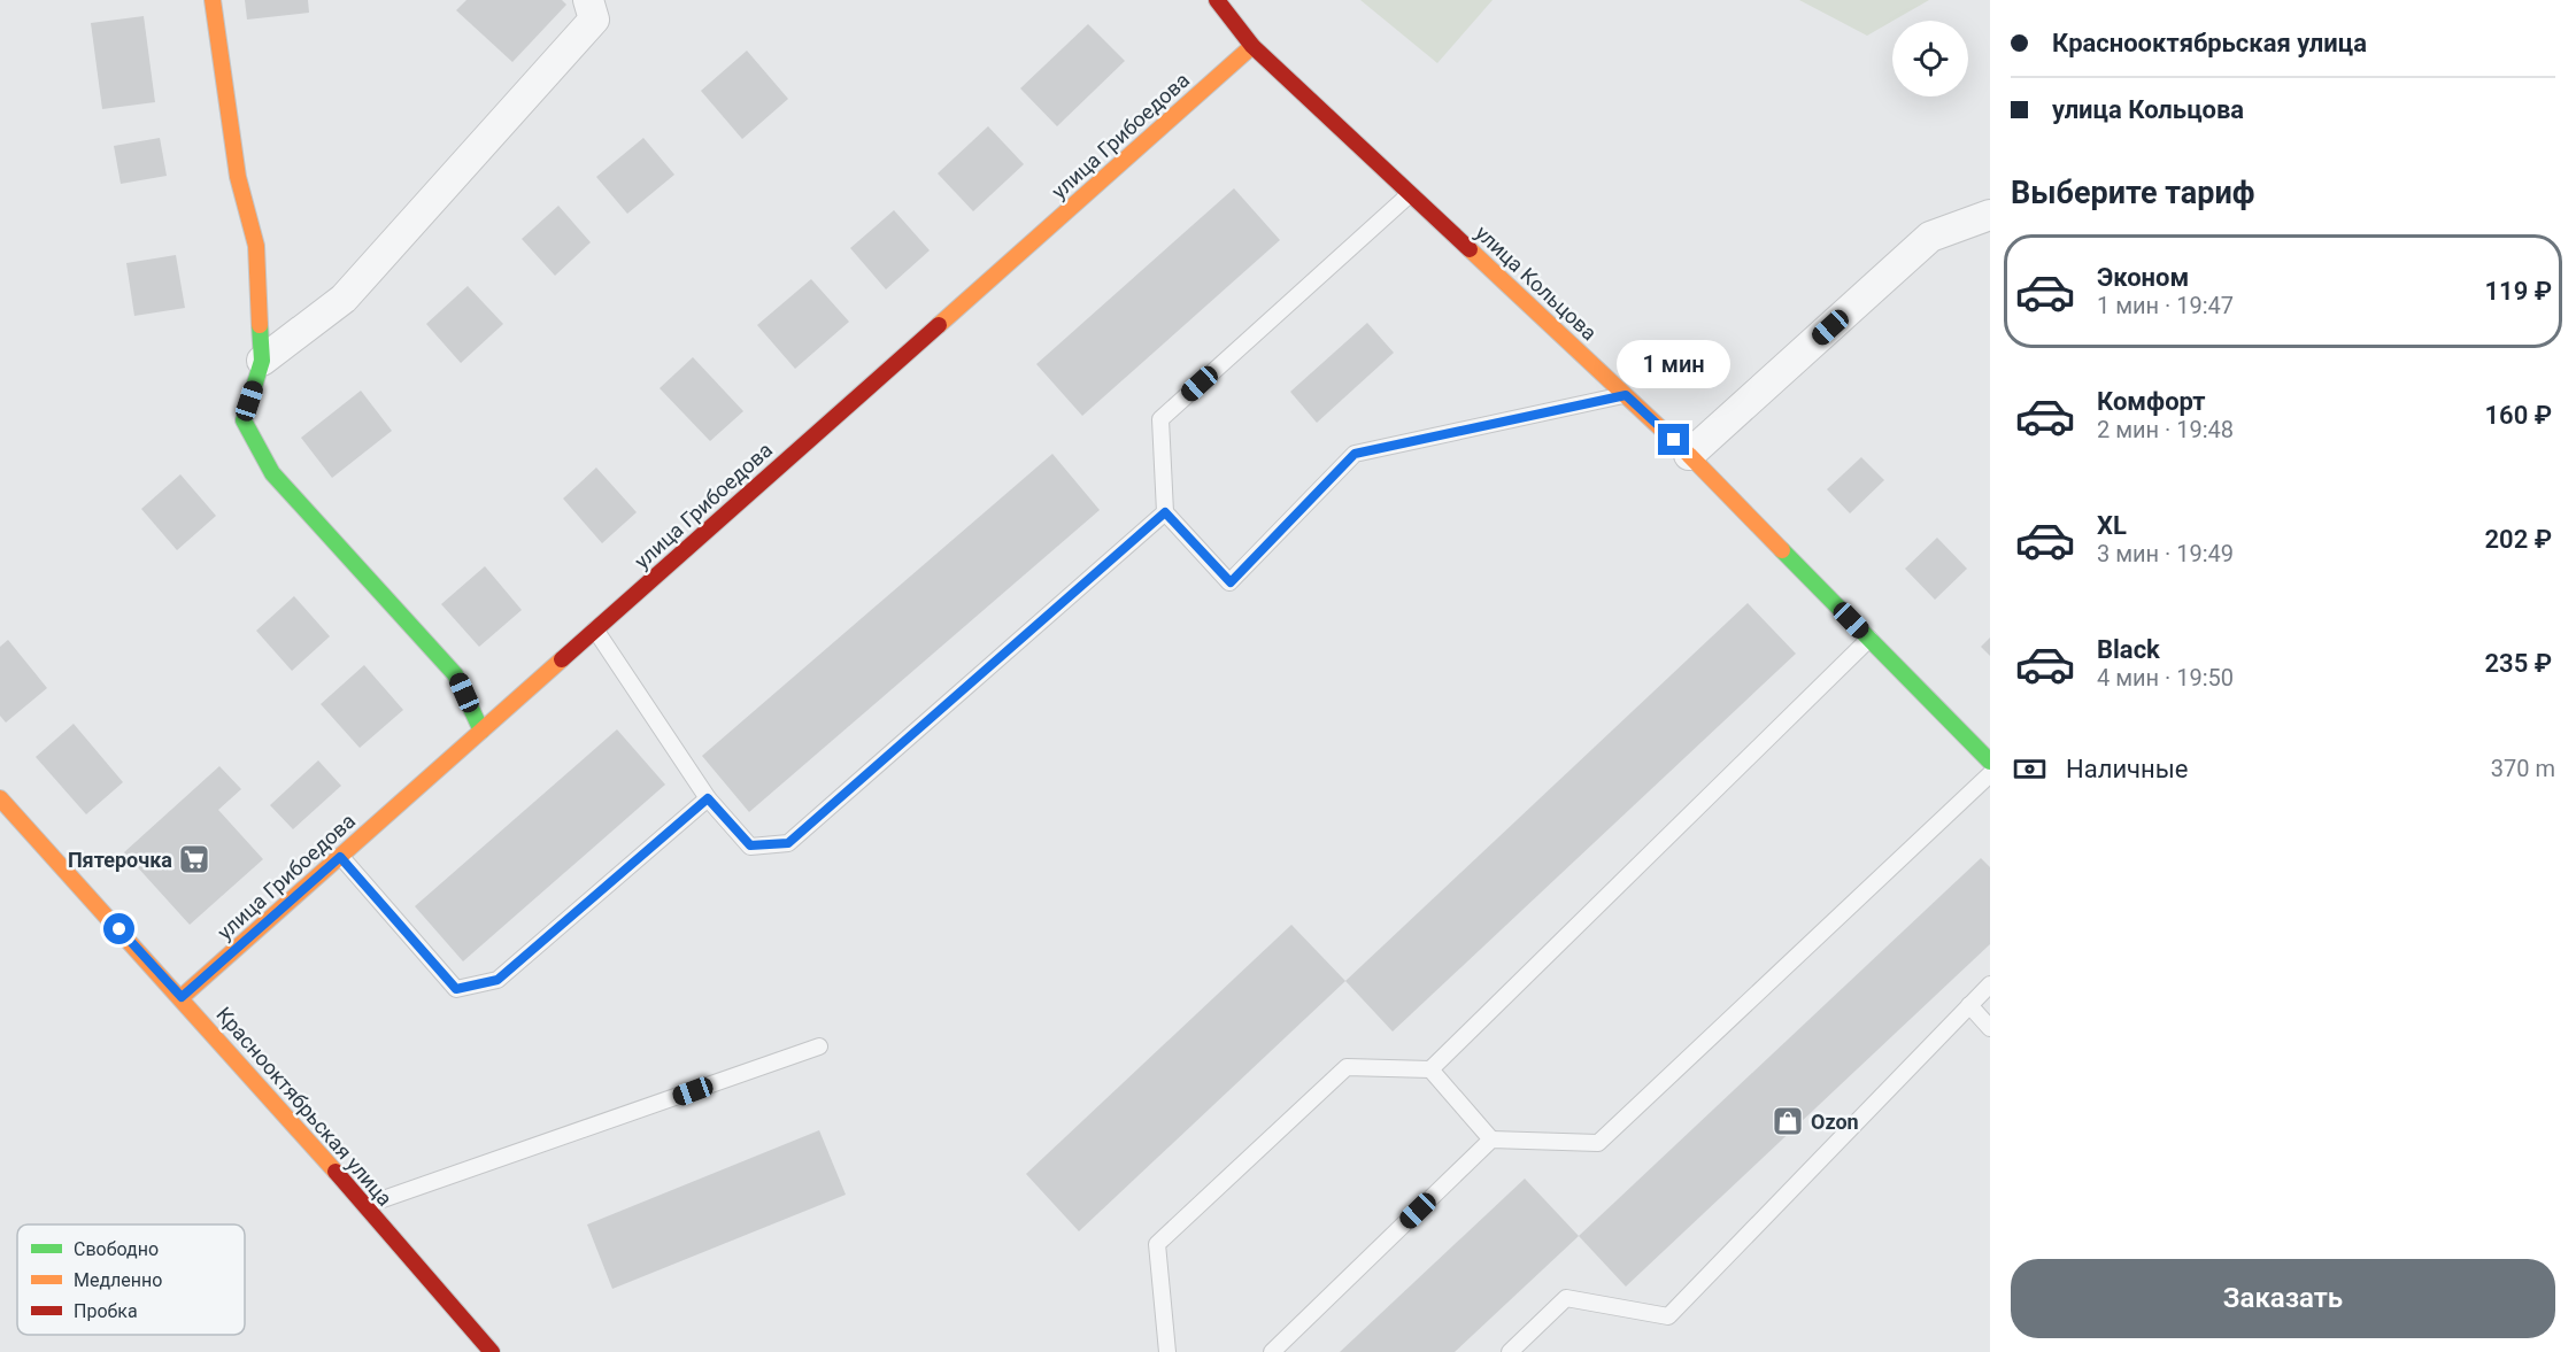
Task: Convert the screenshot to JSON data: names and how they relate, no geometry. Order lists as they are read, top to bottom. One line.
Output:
{"streets":{"street":["улица Грибоедова","улица Кольцова","Краснооктябрьская улица"]},"crossings":[["улица Грибоедова","улица Кольцова"],["улица Грибоедова","Краснооктябрьская улица"]],"places":{"supermarket":["Пятерочка"],"shop":["Ozon"]},"legend":["Свободно","Медленно","Пробка"],"page":{"banner":["Краснооктябрьская улица","улица Кольцова"],"heading":"Выберите тариф","list":[{"name":"Эконом","note":"1 мин · 19:47","value":"119 ₽"},{"name":"Комфорт","note":"2 мин · 19:48","value":"160 ₽"},{"name":"XL","note":"3 мин · 19:49","value":"202 ₽"},{"name":"Black","note":"4 мин · 19:50","value":"235 ₽"}],"bubble":"1 мин","pay":["Наличные","370 m"],"buttons":"Заказать"}}
